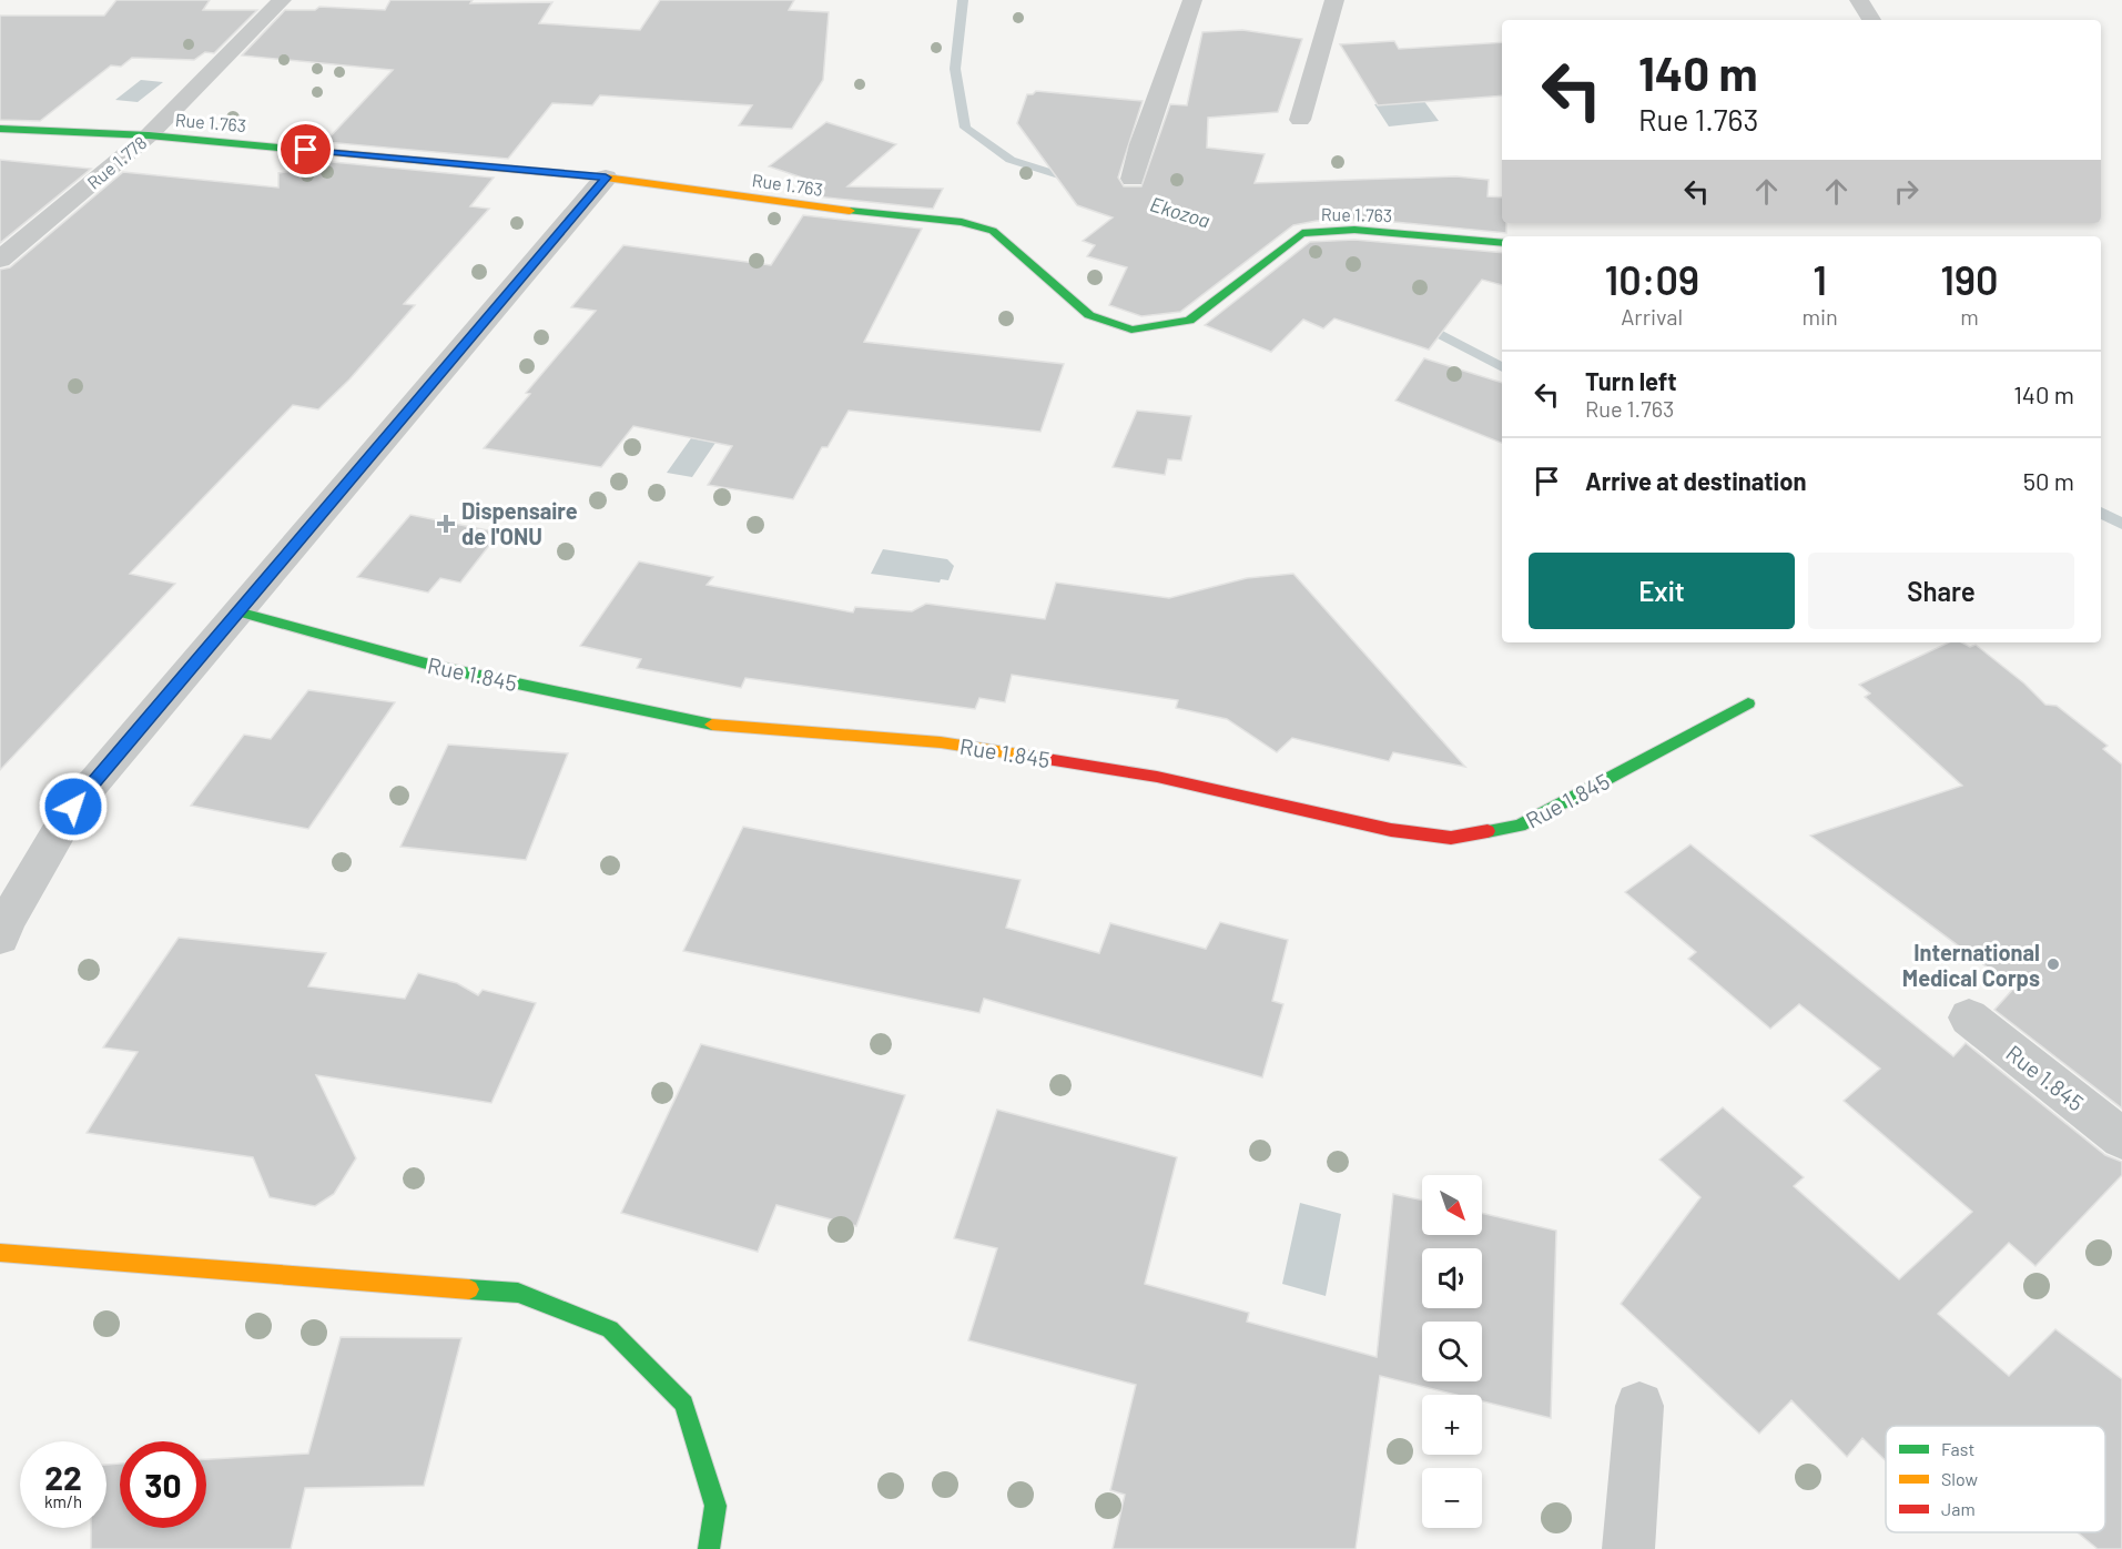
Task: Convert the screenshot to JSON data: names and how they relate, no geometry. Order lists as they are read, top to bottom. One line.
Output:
{"streets":{"street":["Rue 1.763","Rue 1.778","Rue 1.845"]},"crossings":[["Rue 1.763","Rue 1.778"]],"water":["Ekozoa"],"places":{"health":["Dispensaire de l'ONU"],"other":["International Medical Corps"]},"legend":["Fast","Slow","Jam"],"north":"bottom right","page":{"turn":["140 m","Rue 1.763"],"eta":["10:09","Arrival","1","min","190","m"],"list":[{"name":"Turn left","note":"Rue 1.763","value":"140 m"},{"name":"Arrive at destination","value":"50 m"}],"buttons":["Exit","Share"],"map_buttons":["+","−"],"speed":"22 km/h","limit":"30"}}
